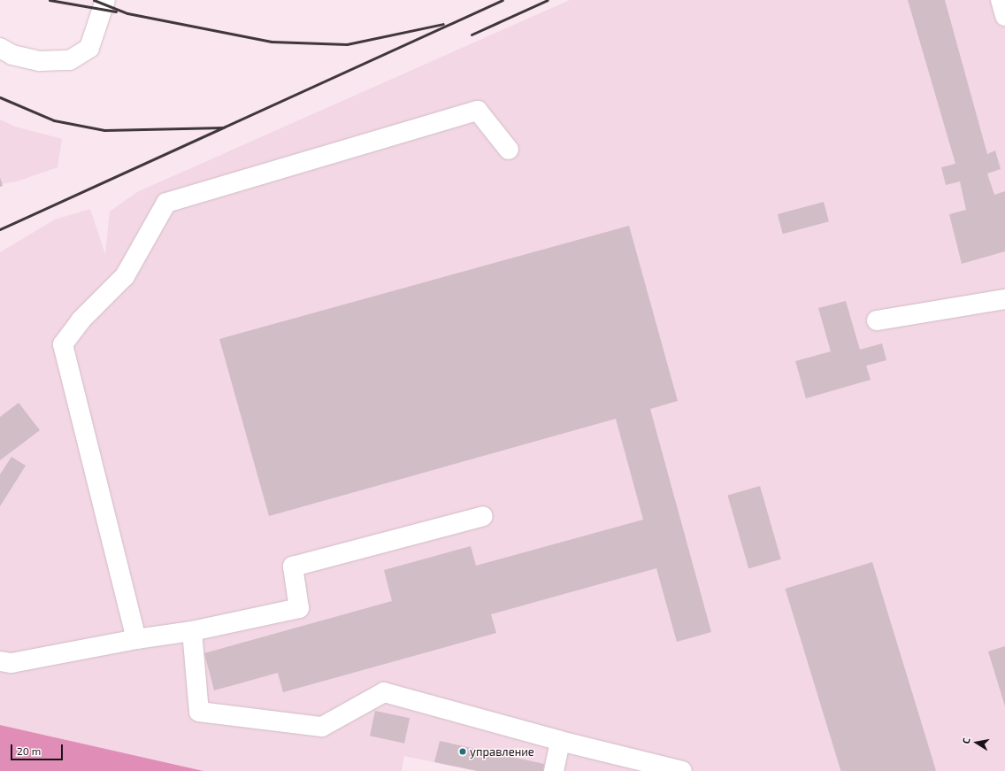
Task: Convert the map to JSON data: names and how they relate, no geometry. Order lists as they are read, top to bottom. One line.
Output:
{"places":["управление"],"scale_bar":"20 m","north":"left"}
